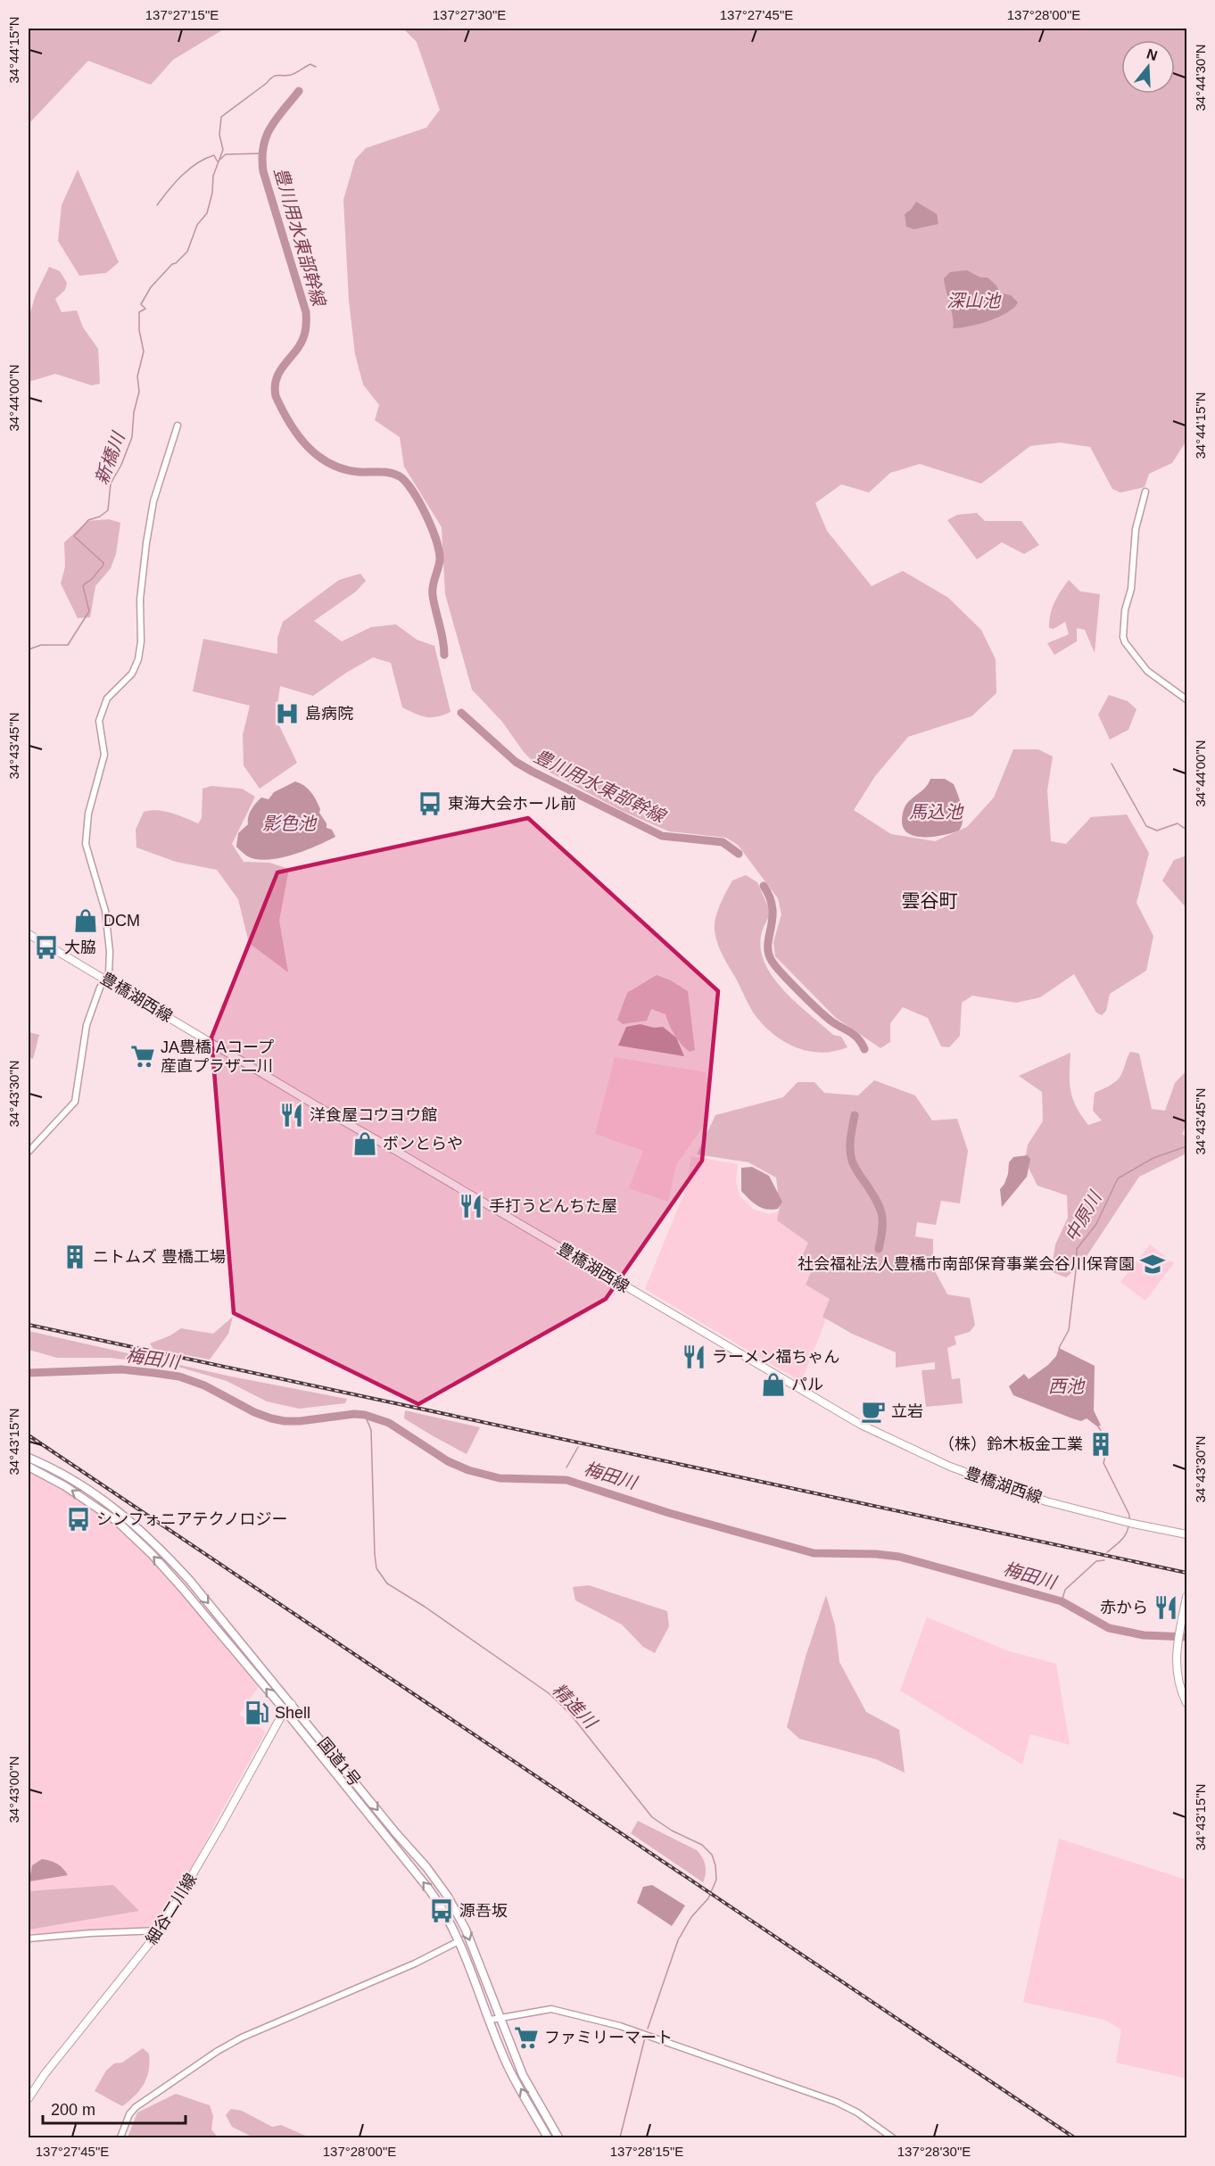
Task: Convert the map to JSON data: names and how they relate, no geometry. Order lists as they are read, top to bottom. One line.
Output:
{"streets":{"highway":["国道1号"],"main road":["豊橋湖西線","細谷二川線"]},"crossings":[["国道1号","細谷二川線"]],"districts":["雲谷町"],"water":["豊川用水東部幹線","深山池","新橋川","馬込池","影色池","中原川","梅田川","西池","精進川"],"places":{"hospital":["島病院"],"bus stop":["東海大会ホール前","大脇","シンフォニアテクノロジー","源吾坂"],"shop":["DCM","ボンとらや","パル"],"supermarket":["JA豊橋 Aコープ 産直プラザ二川","ファミリーマート"],"restaurant":["洋食屋コウヨウ館","手打うどんちた屋","ラーメン福ちゃん","赤から"],"building":["ニトムズ 豊橋工場","（株）鈴木板金工業"],"school or university":["社会福祉法人豊橋市南部保育事業会谷川保育園"],"cafe":["立岩"],"fuel station":["Shell"]},"scale_bar":"200 m","north":"top","coordinates":["137°27'15\"E","137°27'30\"E","137°27'45\"E","137°28'00\"E","34°44'15\"N","34°44'30\"N","34°44'00\"N","34°43'45\"N","34°43'30\"N","34°43'15\"N","34°43'00\"N","137°28'15\"E","137°28'30\"E"]}
